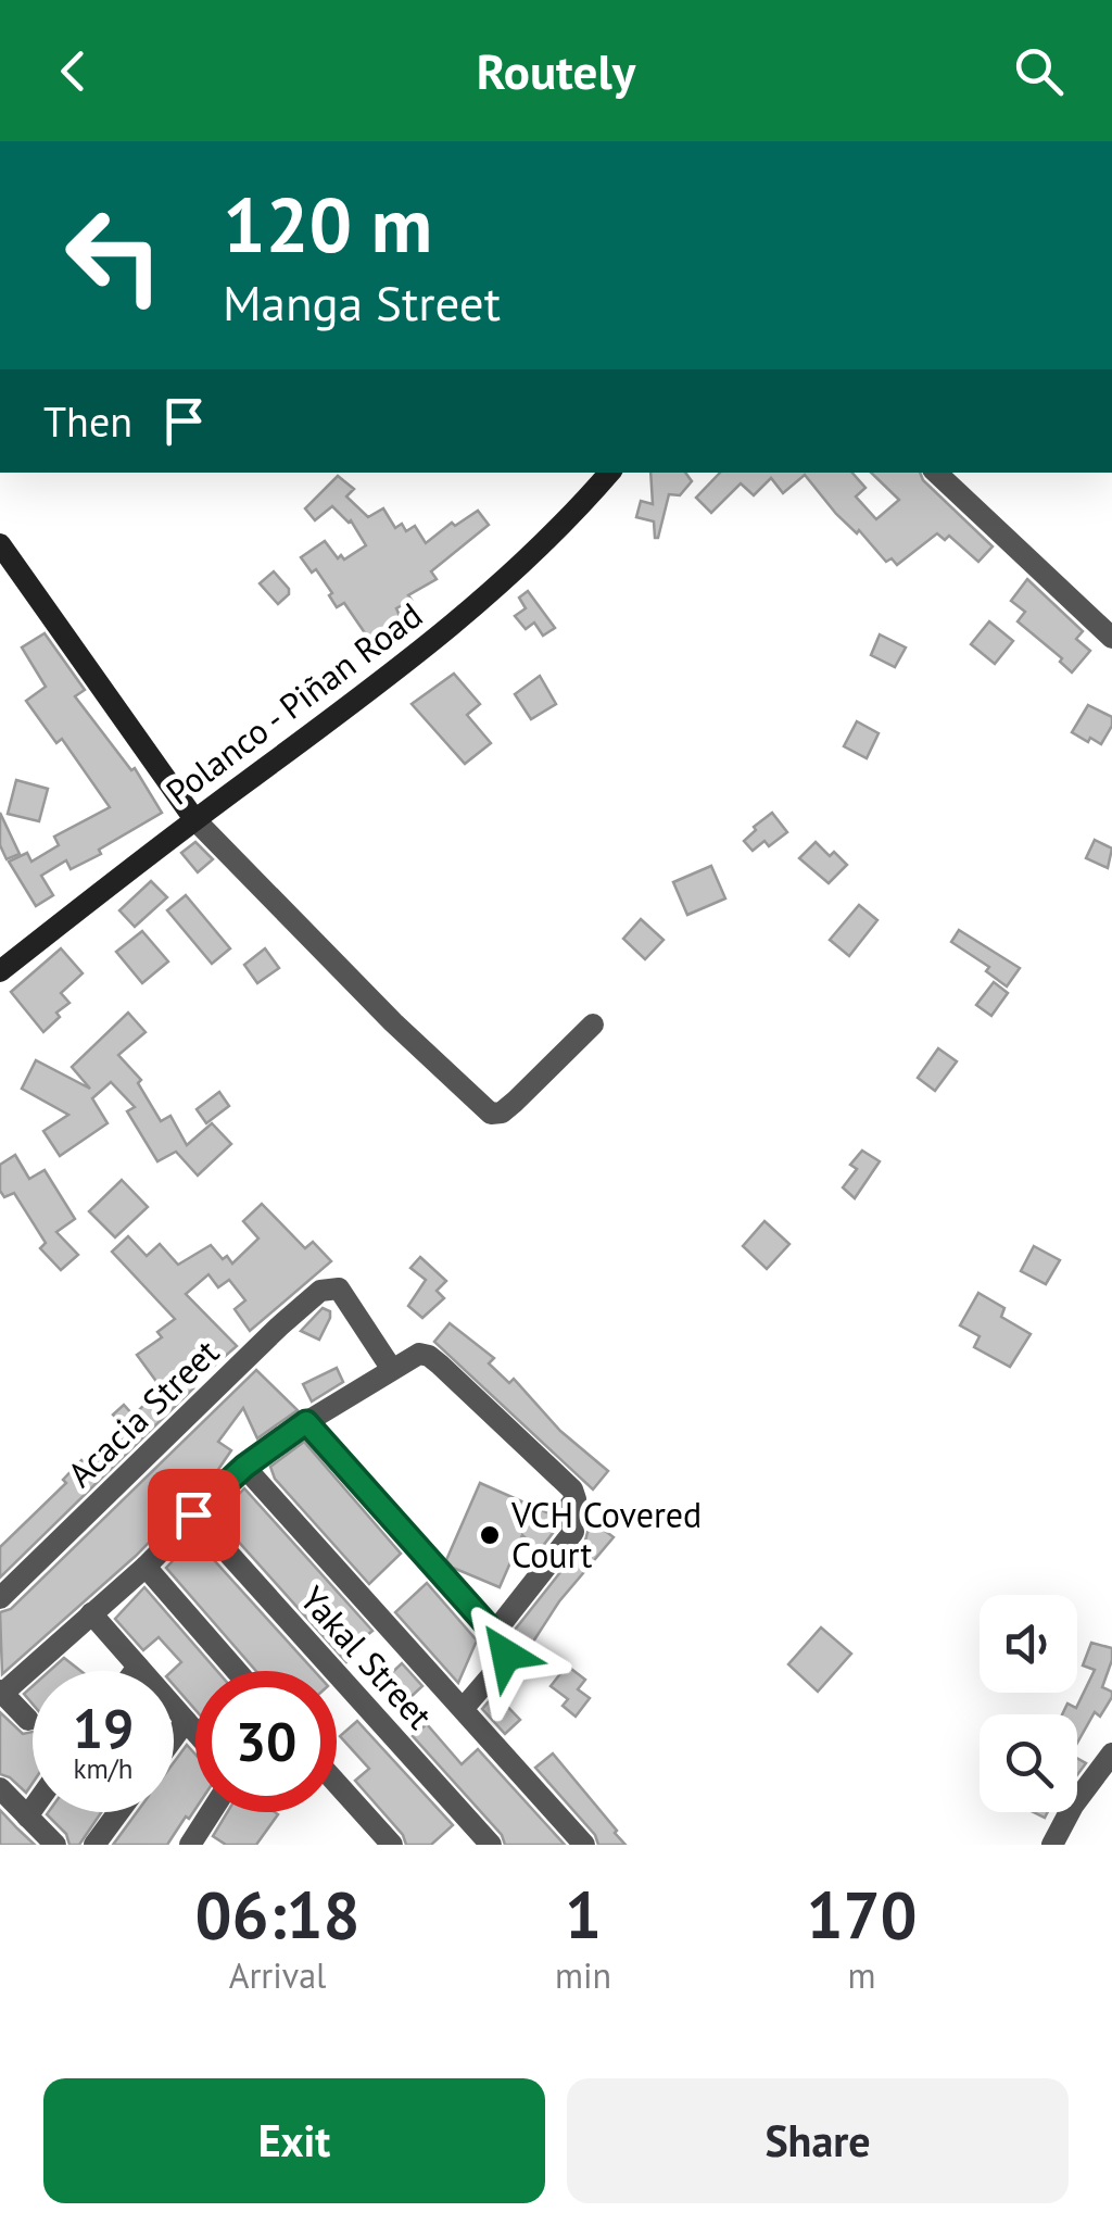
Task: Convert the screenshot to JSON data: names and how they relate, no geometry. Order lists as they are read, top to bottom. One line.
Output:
{"streets":{"main road":["Polanco - Piñan Road"],"street":["Acacia Street","Yakal Street"]},"places":["VCH Covered Court"],"page":{"header":"Routely","turn":["120 m","Manga Street"],"then":"Then","speed":"19 km/h","limit":"30","eta":["06:18","Arrival","1","min","170","m"],"buttons":["Exit","Share"]}}
